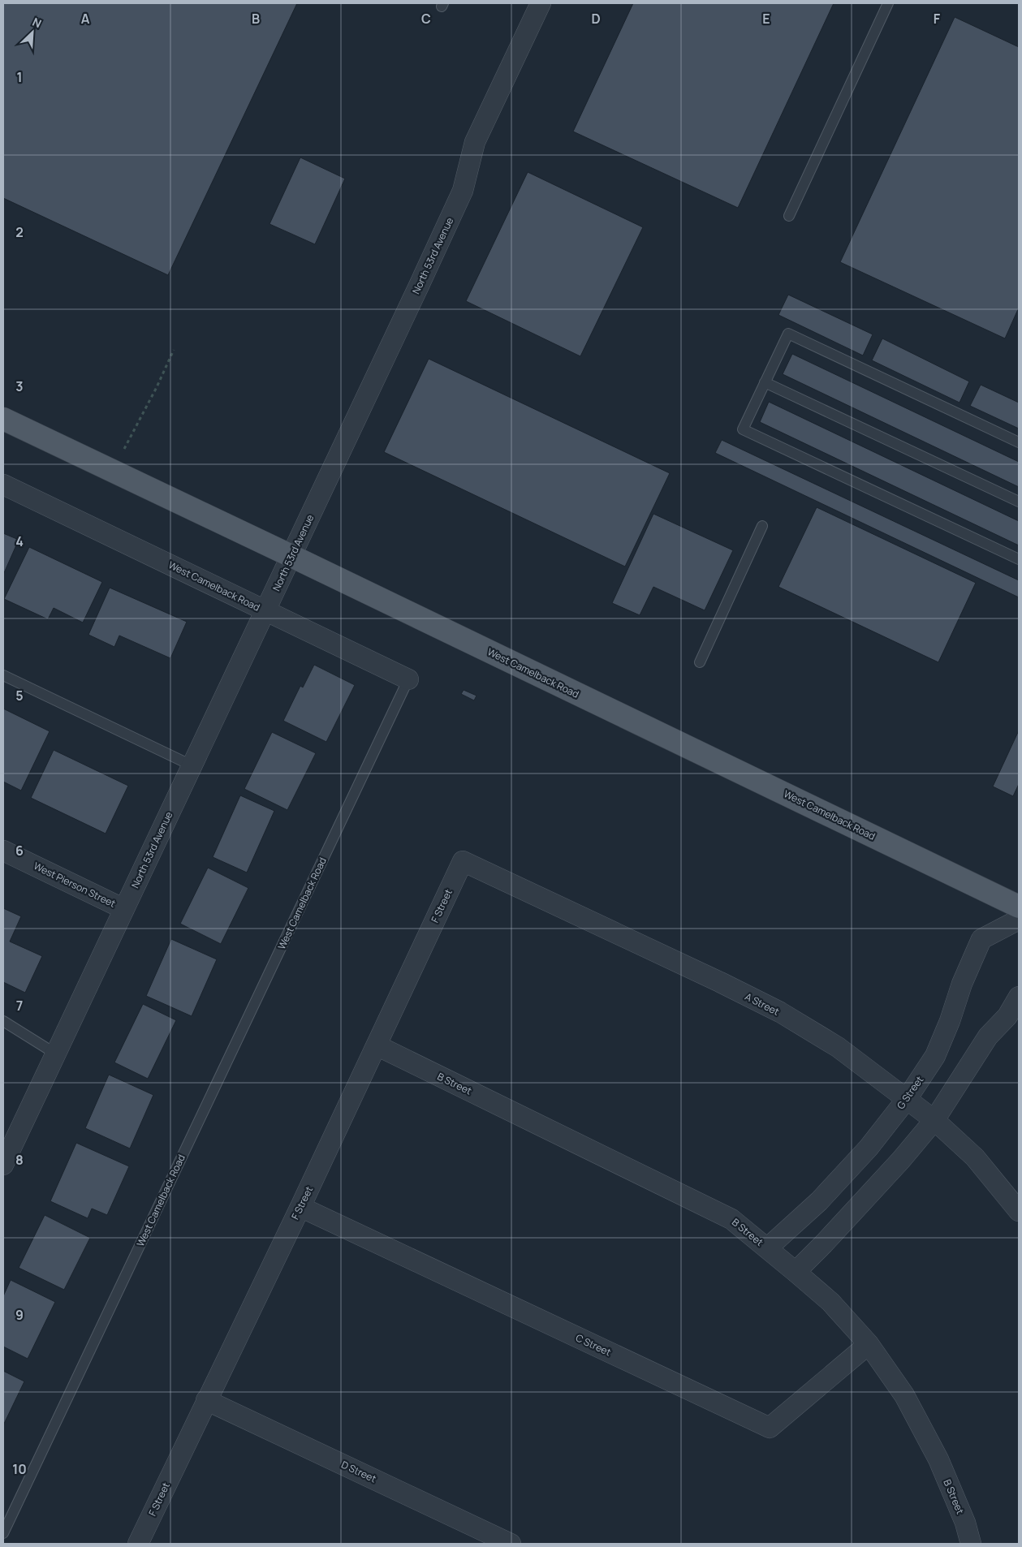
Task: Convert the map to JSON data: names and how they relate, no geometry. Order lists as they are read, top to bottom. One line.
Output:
{"streets":{"main road":["West Camelback Road"],"street":["North 53rd Avenue","West Pierson Street","F Street","A Street","B Street","G Street","C Street","D Street"]},"crossings":[["North 53rd Avenue","West Camelback Road"],["North 53rd Avenue","West Pierson Street"],["F Street","A Street"],["F Street","B Street"],["F Street","C Street"],["F Street","D Street"],["A Street","G Street"],["B Street","G Street"],["B Street","C Street"]],"north":"top right","grid":{"columns":["A","B","C","D","E","F"],"rows":["1","2","3","4","5","6","7","8","9","10"]}}
